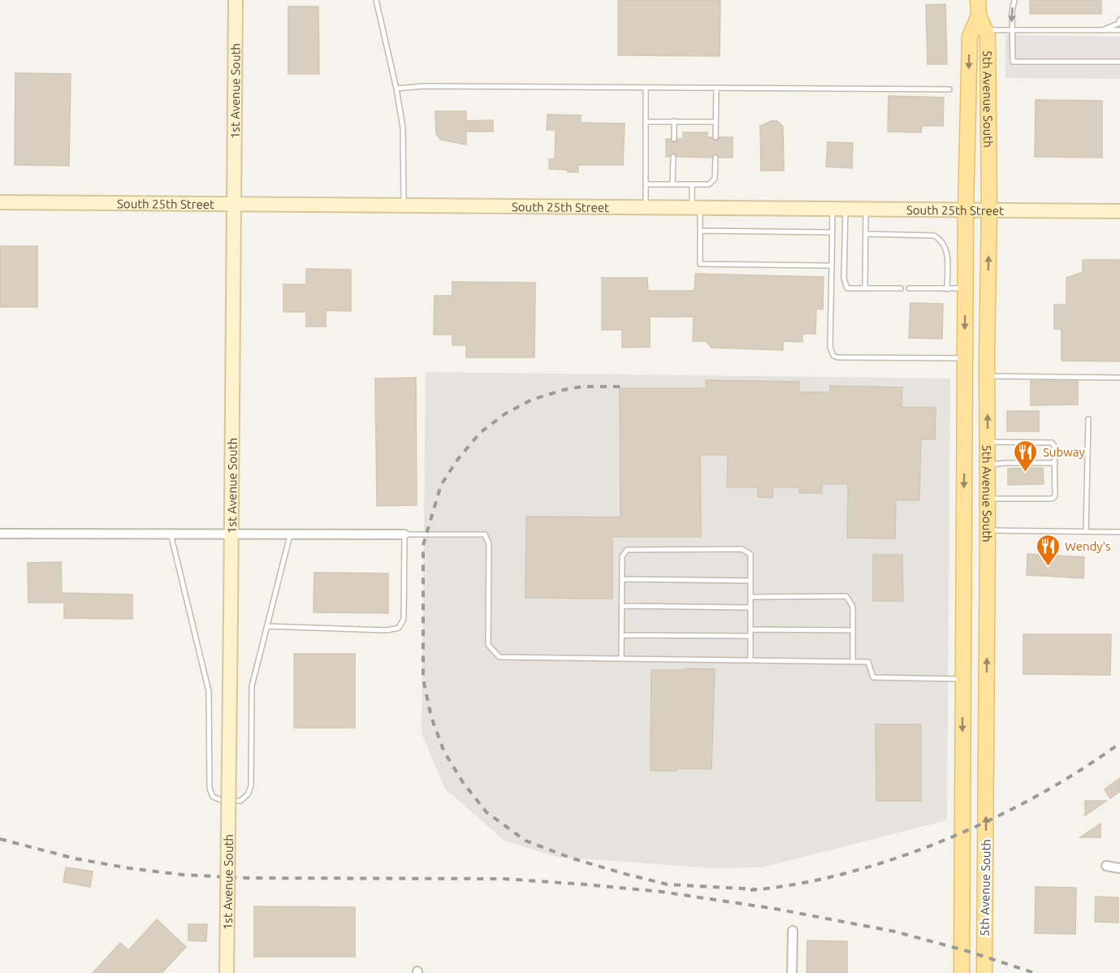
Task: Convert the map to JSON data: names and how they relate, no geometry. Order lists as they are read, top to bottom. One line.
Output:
{"streets":{"main road":["5th Avenue South"],"street":["1st Avenue South","South 25th Street"]},"crossings":[["1st Avenue South","South 25th Street"],["5th Avenue South","South 25th Street"]],"places":{"restaurant":["Subway","Wendy's"]}}
